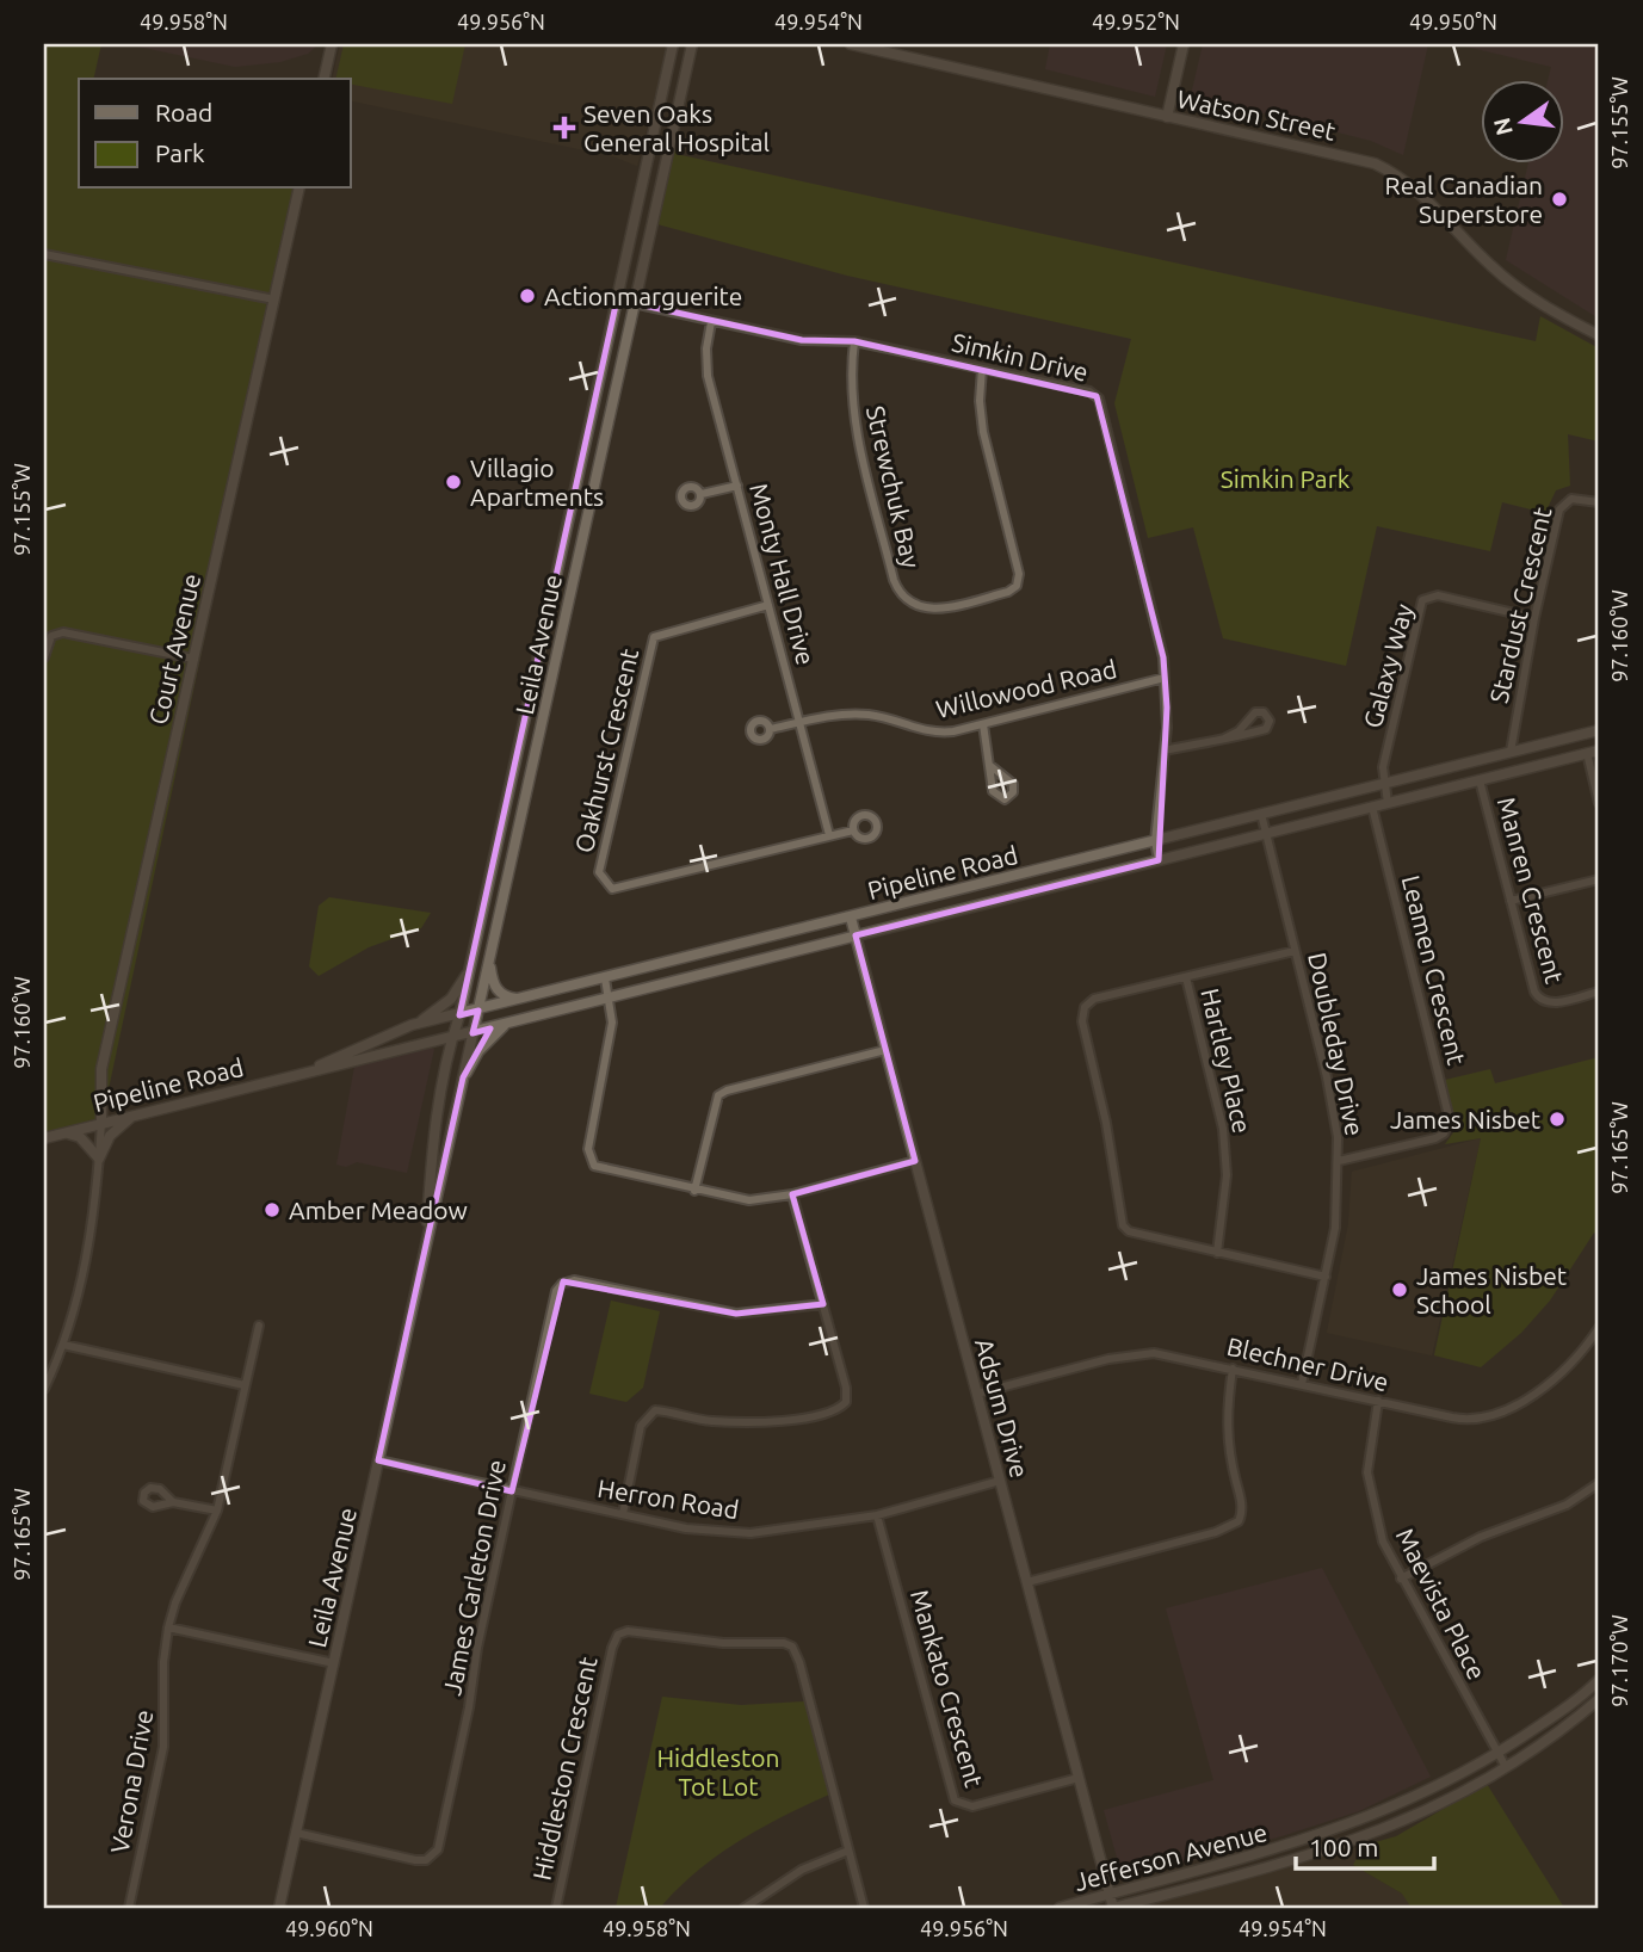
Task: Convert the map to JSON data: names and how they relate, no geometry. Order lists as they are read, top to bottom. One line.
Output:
{"streets":{"street":["Watson Street","Simkin Drive","Strewchuk Bay","Monty Hall Drive","Stardust Crescent","Leila Avenue","Court Avenue","Galaxy Way","Willowood Road","Oakhurst Crescent","Pipeline Road","Manren Crescent","Leamen Crescent","Doubleday Drive","Hartley Place","Blechner Drive","Adsum Drive","Herron Road","James Carleton Drive","Maevista Place","Mankato Crescent","Hiddleston Crescent","Verona Drive","Jefferson Avenue"]},"crossings":[["Simkin Drive","Strewchuk Bay"],["Simkin Drive","Monty Hall Drive"],["Simkin Drive","Leila Avenue"],["Simkin Drive","Willowood Road"],["Simkin Drive","Pipeline Road"],["Monty Hall Drive","Willowood Road"],["Monty Hall Drive","Oakhurst Crescent"],["Stardust Crescent","Galaxy Way"],["Stardust Crescent","Pipeline Road"],["Leila Avenue","Pipeline Road"],["Leila Avenue","Herron Road"],["Leila Avenue","James Carleton Drive"],["Court Avenue","Pipeline Road"],["Galaxy Way","Pipeline Road"],["Pipeline Road","Manren Crescent"],["Pipeline Road","Leamen Crescent"],["Pipeline Road","Doubleday Drive"],["Pipeline Road","Adsum Drive"],["Leamen Crescent","Doubleday Drive"],["Doubleday Drive","Blechner Drive"],["Blechner Drive","Adsum Drive"],["Blechner Drive","Maevista Place"],["Adsum Drive","Herron Road"],["Adsum Drive","Mankato Crescent"],["Adsum Drive","Jefferson Avenue"],["Herron Road","James Carleton Drive"],["Herron Road","Mankato Crescent"],["Maevista Place","Jefferson Avenue"]],"parks":["Simkin Park","Hiddleston Tot Lot"],"places":{"health":["Seven Oaks General Hospital"],"other":["Real Canadian Superstore","Actionmarguerite","Villagio Apartments","James Nisbet","Amber Meadow","James Nisbet School"]},"legend":["Road","Park"],"scale_bar":"100 m","north":"left","coordinates":["49.958°N","49.956°N","49.954°N","49.952°N","49.950°N","97.155°W","97.160°W","97.165°W","97.170°W","49.960°N"]}
